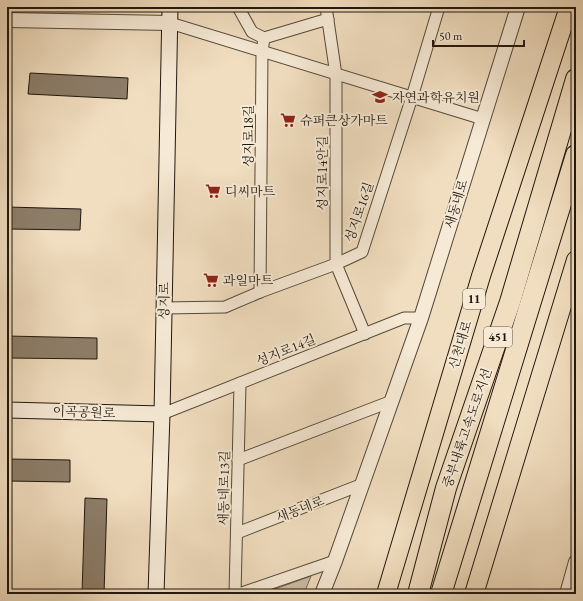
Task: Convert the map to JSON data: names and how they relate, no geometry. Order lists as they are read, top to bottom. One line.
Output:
{"streets":{"highway":["11","451","신천대로","중부내륙고속도로지선"],"main road":["성지로","이곡공원로"],"street":["성지로18길","성지로14안길","새동네로","성지로16길","성지로14길","새동네로13길"]},"crossings":[["성지로18길","성지로16길"],["성지로14안길","성지로16길"],["성지로14안길","성지로14길"],["새동네로","성지로14길"],["새동네로","새동네로13길"],["성지로16길","성지로"],["성지로","성지로14길"],["성지로","이곡공원로"],["성지로14길","이곡공원로"],["성지로14길","새동네로13길"]],"places":{"school or university":["자연과학유치원"],"supermarket":["슈퍼큰상가마트","디씨마트","과일마트"]},"scale_bar":"50 m"}
